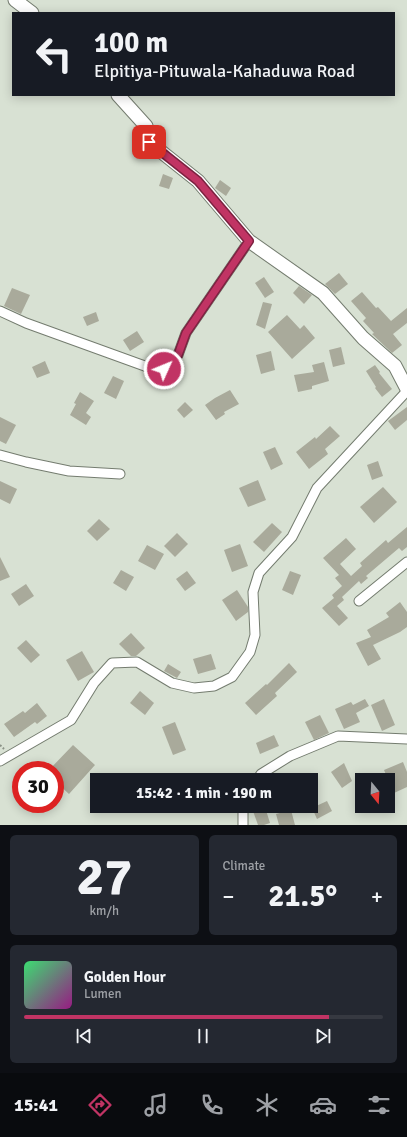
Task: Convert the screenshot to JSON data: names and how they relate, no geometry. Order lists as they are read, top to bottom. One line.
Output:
{"north":"bottom","page":{"turn":["100 m","Elpitiya-Pituwala-Kahaduwa Road"],"limit":"30","trip":"15:42 · 1 min · 190 m","tile":[["27","km/h"],"Climate"],"heat":["−","21.5°","+"],"song":["Golden Hour","Lumen"],"tabs":"15:41"}}
